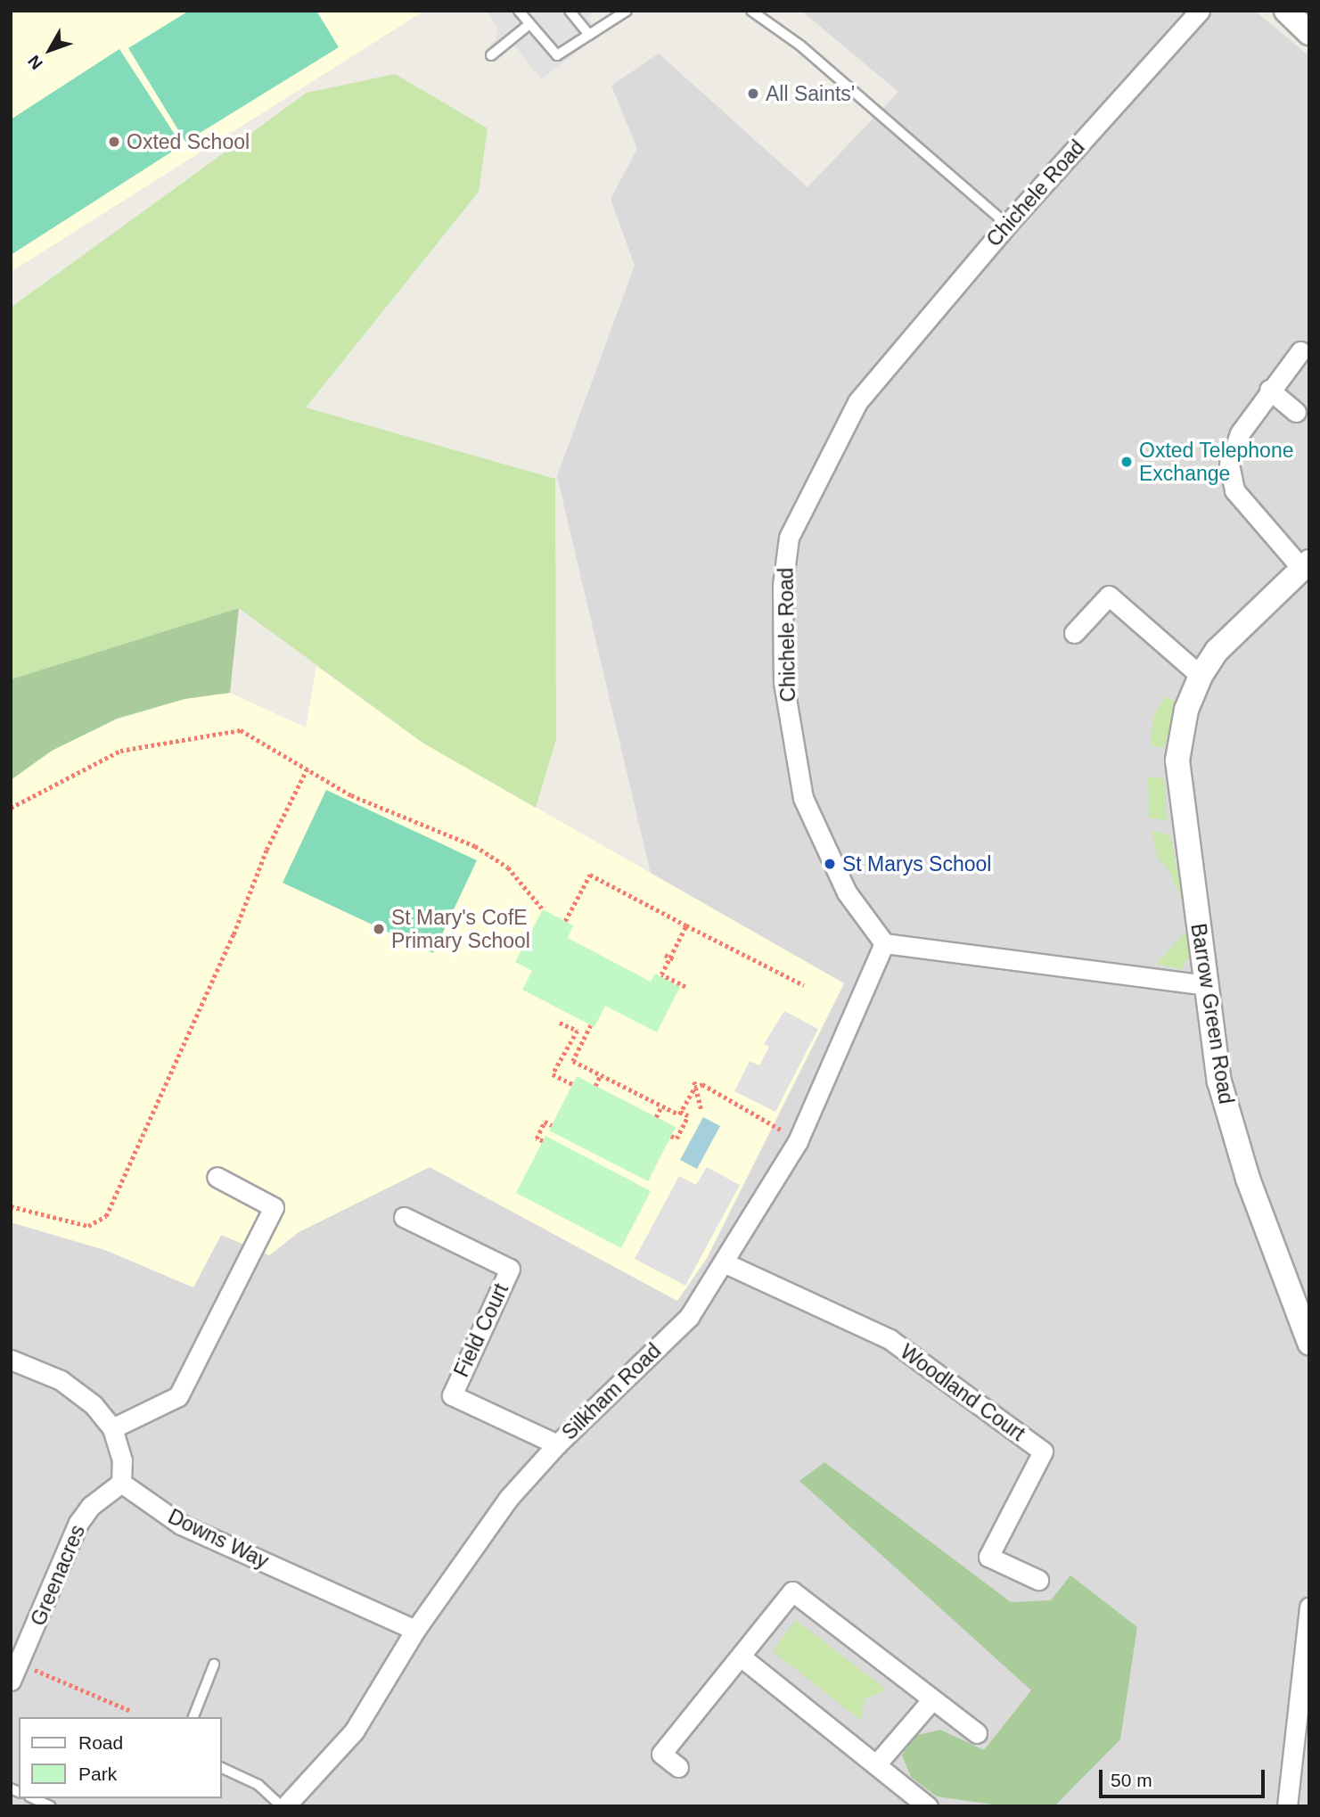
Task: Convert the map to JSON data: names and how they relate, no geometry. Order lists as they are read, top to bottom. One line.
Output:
{"streets":{"street":["Chichele Road","Barrow Green Road","Field Court","Silkham Road","Woodland Court","Downs Way","Greenacres"]},"crossings":[["Chichele Road","Silkham Road"],["Field Court","Silkham Road"],["Silkham Road","Woodland Court"],["Silkham Road","Downs Way"],["Downs Way","Greenacres"]],"places":["All Saints'","Oxted School","Oxted Telephone Exchange","St Marys School","St Mary's CofE Primary School"],"legend":["Road","Park"],"scale_bar":"50 m","north":"bottom left"}
